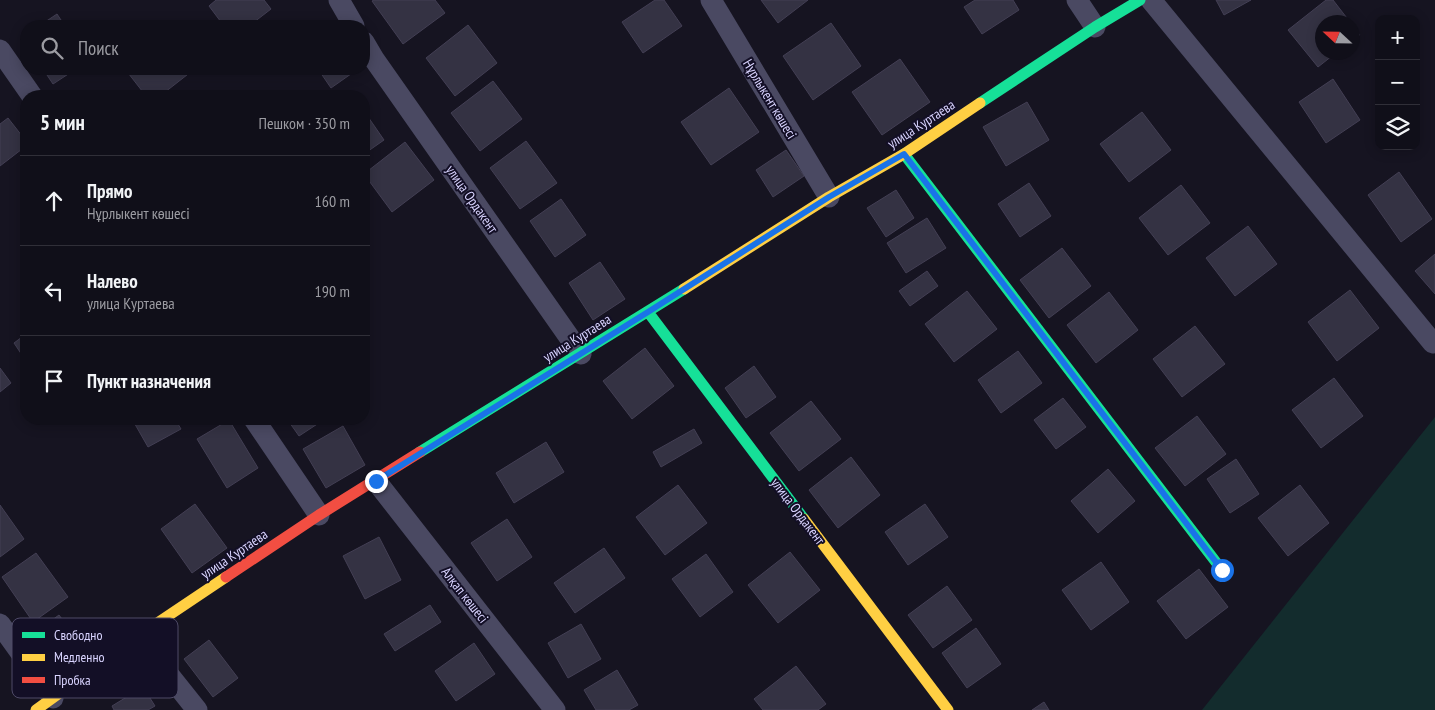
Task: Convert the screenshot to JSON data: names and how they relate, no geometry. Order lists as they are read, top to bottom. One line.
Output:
{"streets":{"street":["Нұрлыкент көшесі","улица Куртаева","улица Ордакент","Алқап көшесі"]},"crossings":[["Нұрлыкент көшесі","улица Куртаева"],["улица Куртаева","улица Ордакент"],["улица Куртаева","Алқап көшесі"]],"legend":["Свободно","Медленно","Пробка"],"north":"left","page":{"map_buttons":["+","−"],"search":"Поиск","heading":["5 мин","Пешком · 350 m"],"list":[["Прямо","Нұрлыкент көшесі","160 m"],["Налево","улица Куртаева","190 m"],"Пункт назначения"]}}
